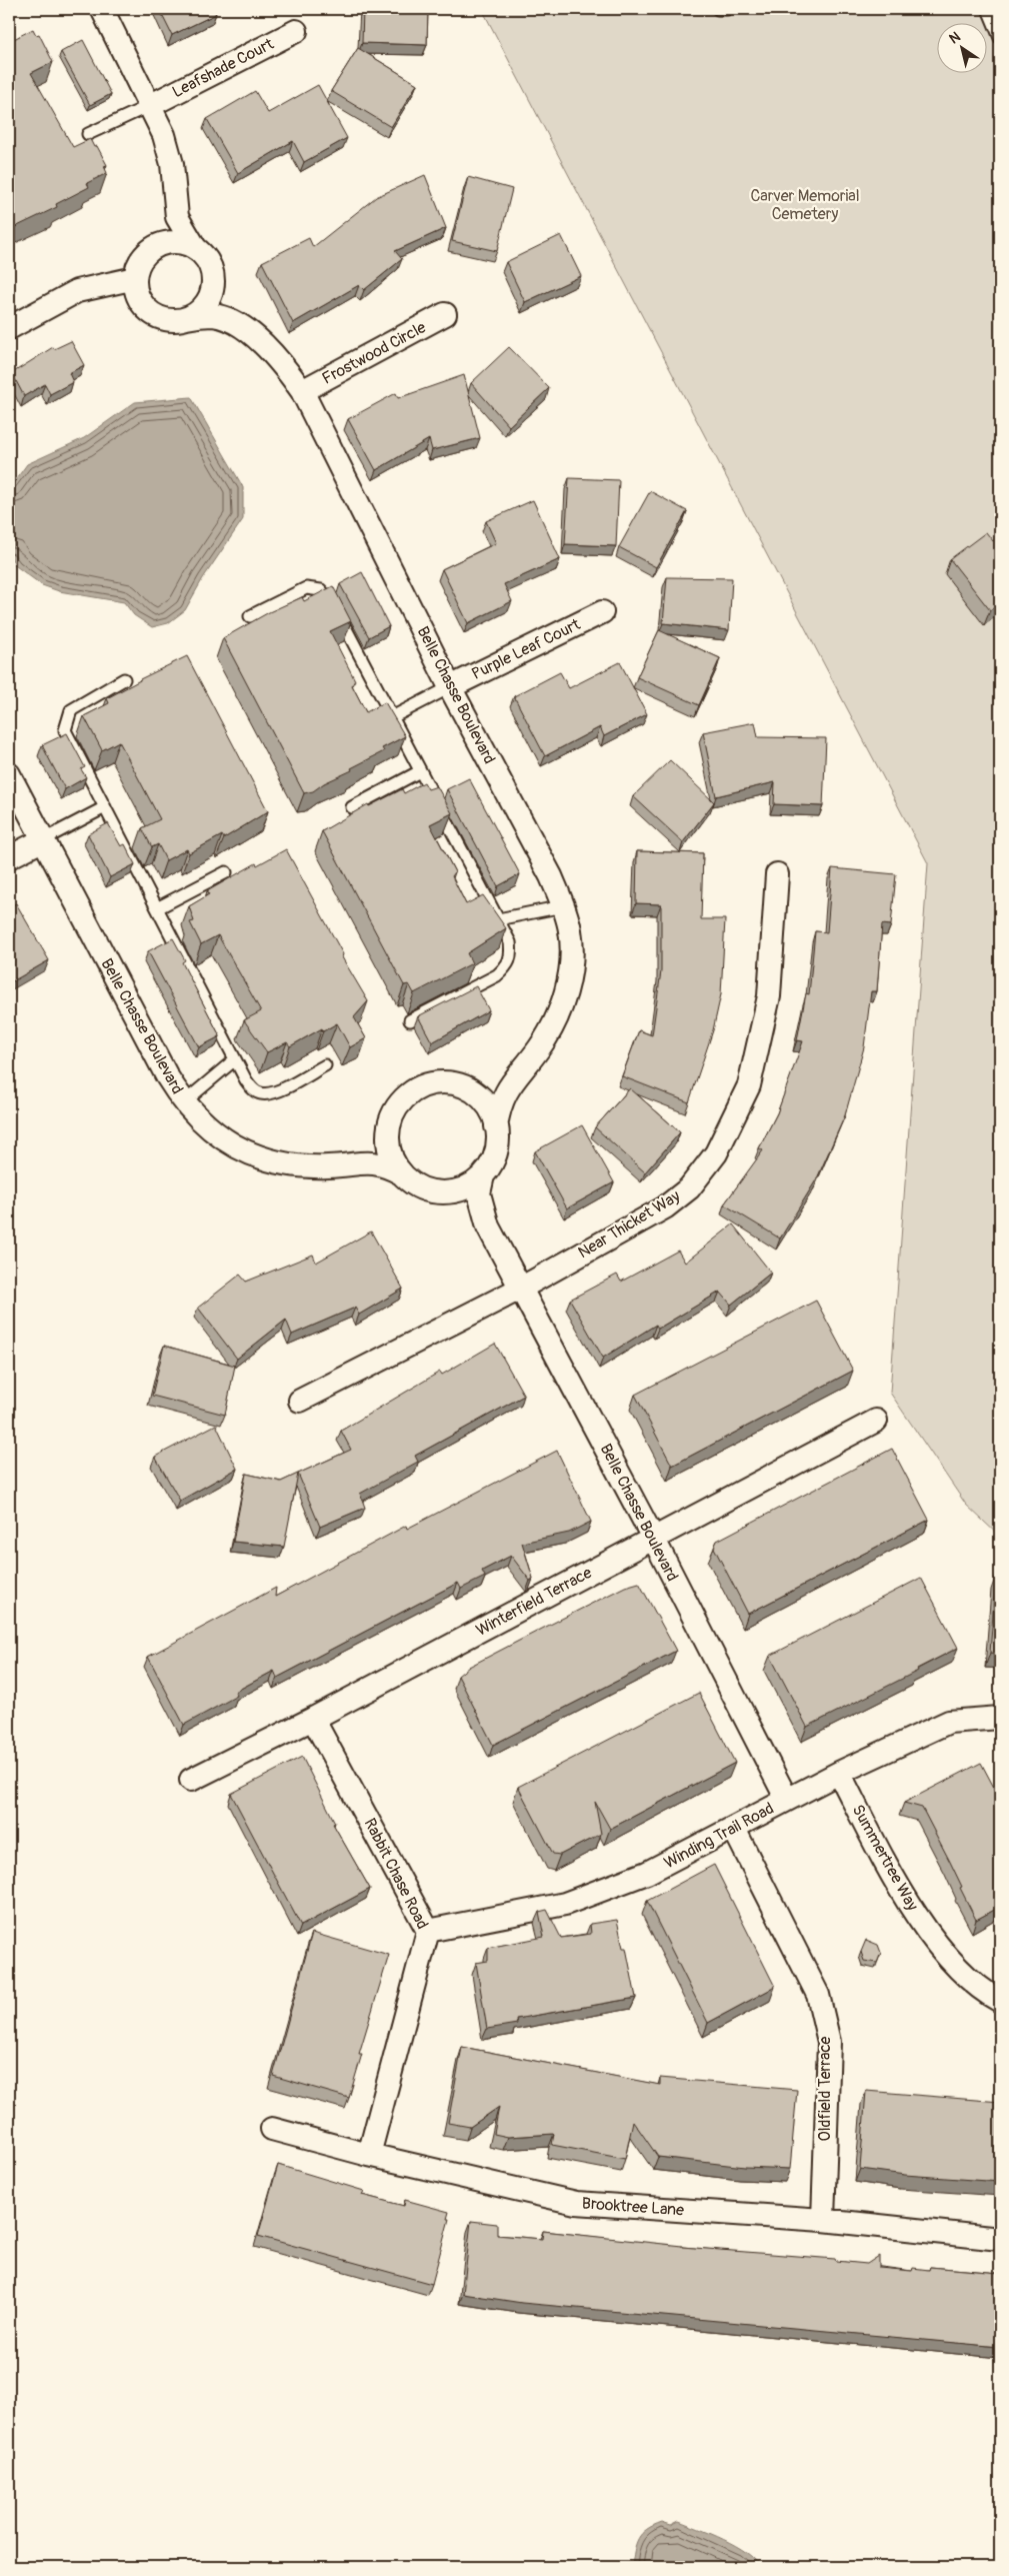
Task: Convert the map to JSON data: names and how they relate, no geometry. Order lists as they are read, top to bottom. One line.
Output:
{"streets":{"street":["Leafshade Court","Frostwood Circle","Purple Leaf Court","Belle Chasse Boulevard","Near Thicket Way","Winterfield Terrace","Winding Trail Road","Summertree Way","Rabbit Chase Road","Oldfield Terrace","Brooktree Lane"]},"crossings":[["Leafshade Court","Belle Chasse Boulevard"],["Frostwood Circle","Belle Chasse Boulevard"],["Purple Leaf Court","Belle Chasse Boulevard"],["Belle Chasse Boulevard","Near Thicket Way"],["Belle Chasse Boulevard","Winterfield Terrace"],["Belle Chasse Boulevard","Winding Trail Road"],["Winterfield Terrace","Rabbit Chase Road"],["Winding Trail Road","Summertree Way"],["Winding Trail Road","Rabbit Chase Road"],["Winding Trail Road","Oldfield Terrace"],["Rabbit Chase Road","Brooktree Lane"],["Oldfield Terrace","Brooktree Lane"]],"parks":["Carver Memorial Cemetery"],"north":"top left"}
